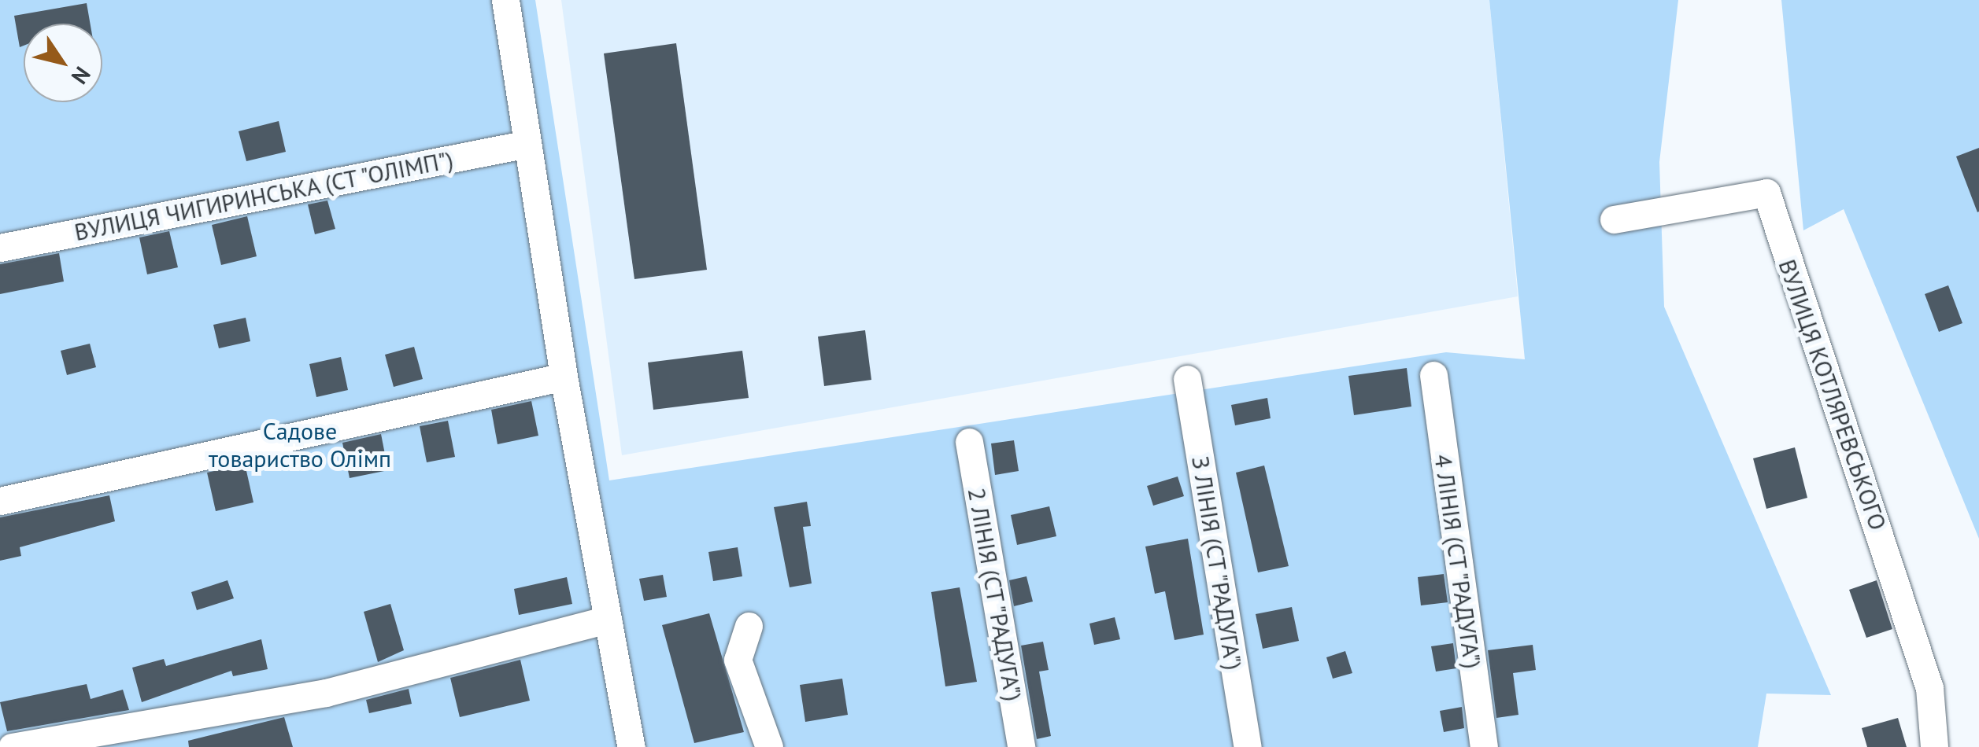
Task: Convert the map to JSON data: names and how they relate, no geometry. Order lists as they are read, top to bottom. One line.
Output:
{"streets":{"street":["ВУЛИЦЯ ЧИГИРИНСЬКА (СТ \"ОЛІМП\")","ВУЛИЦЯ КОТЛЯРЕВСЬКОГО","4 ЛІНІЯ (СТ \"РАДУГА\")","З ЛІНІЯ (СТ \"РАДУГА\")","2 ЛІНІЯ (СТ \"РАДУГА\")"]},"parks":["Садове товариство Олімп"],"north":"bottom right"}
